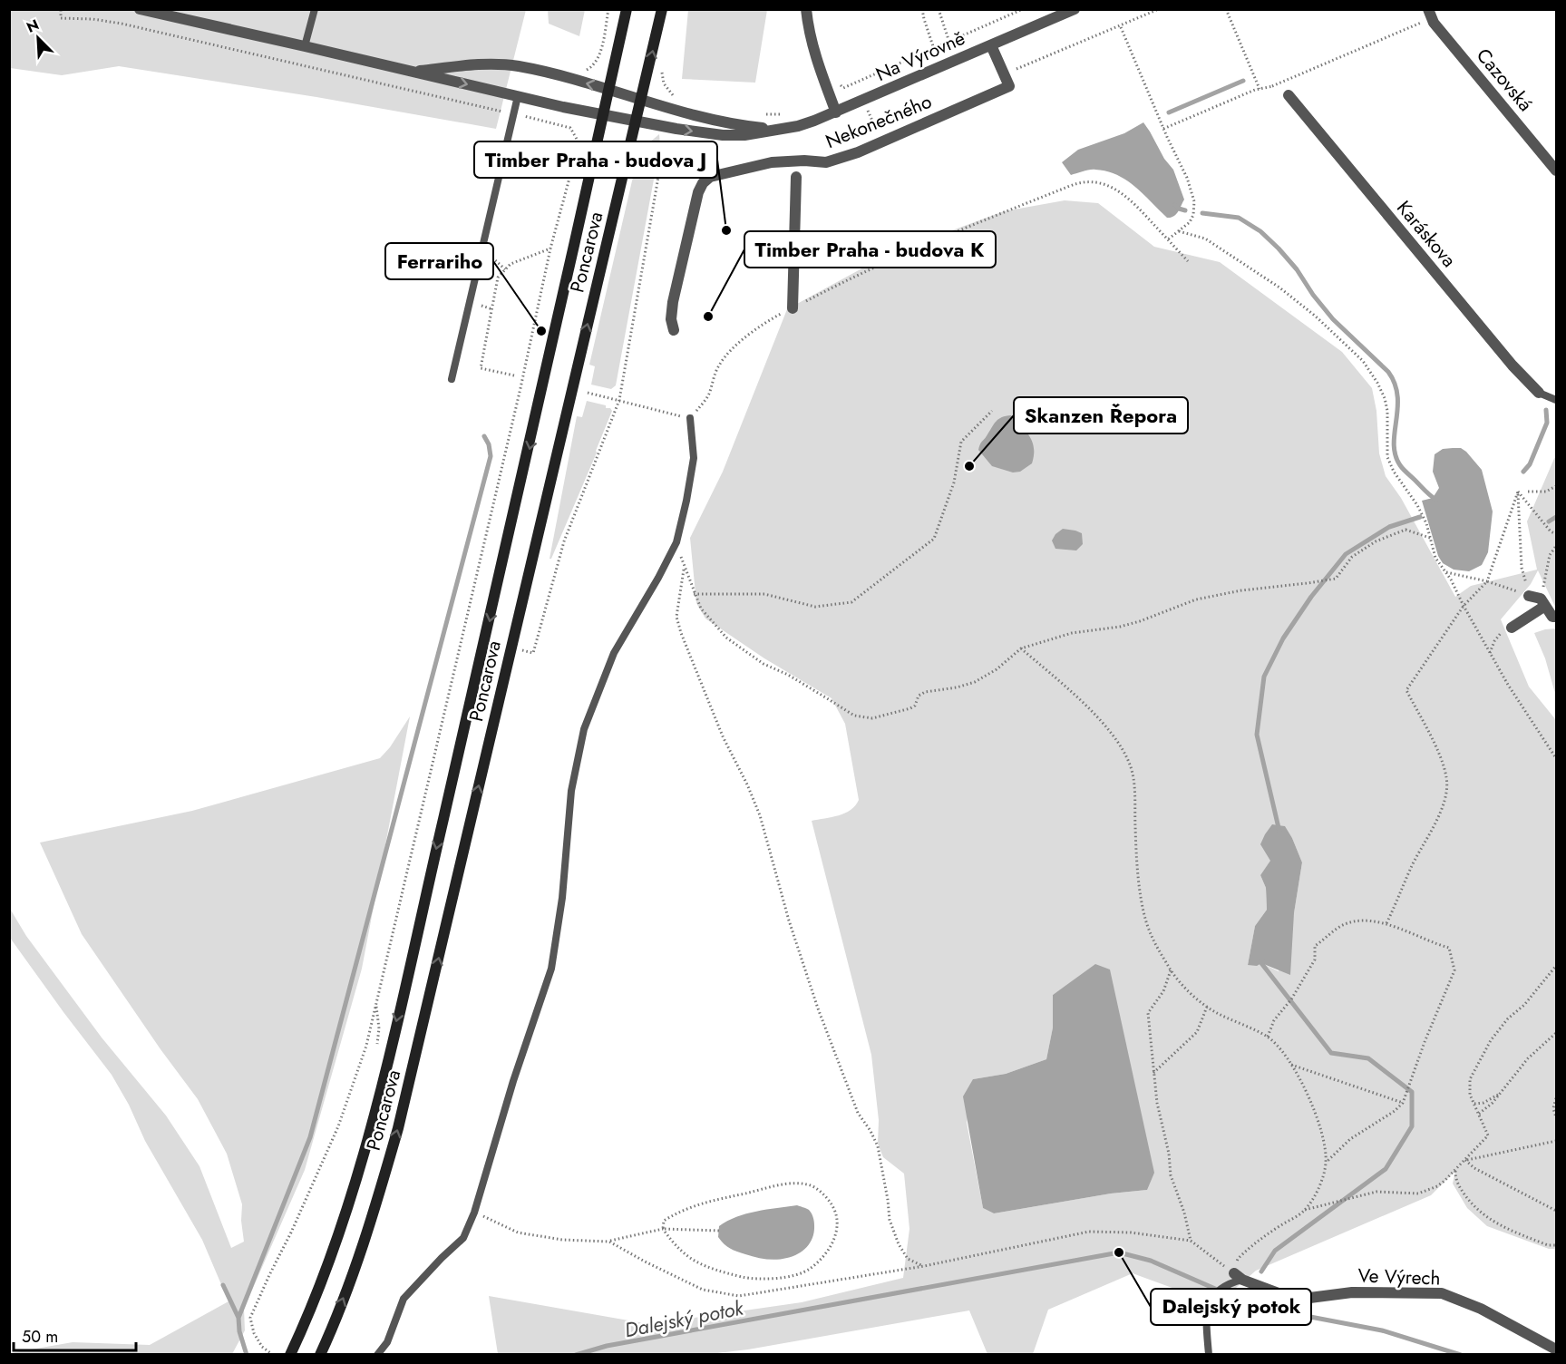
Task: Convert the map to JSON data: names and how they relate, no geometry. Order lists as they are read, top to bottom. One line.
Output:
{"streets":{"main road":["Poncarova"],"street":["Na Výrovně","Cazovská","Nekonečného","Karáskova","Ve Výrech"]},"crossings":[["Na Výrovně","Nekonečného"],["Na Výrovně","Poncarova"]],"water":["Dalejský potok"],"places":["Timber Praha - budova J","Timber Praha - budova K","Ferrariho","Skanzen Řepora","Dalejský potok"],"scale_bar":"50 m","north":"top left"}
